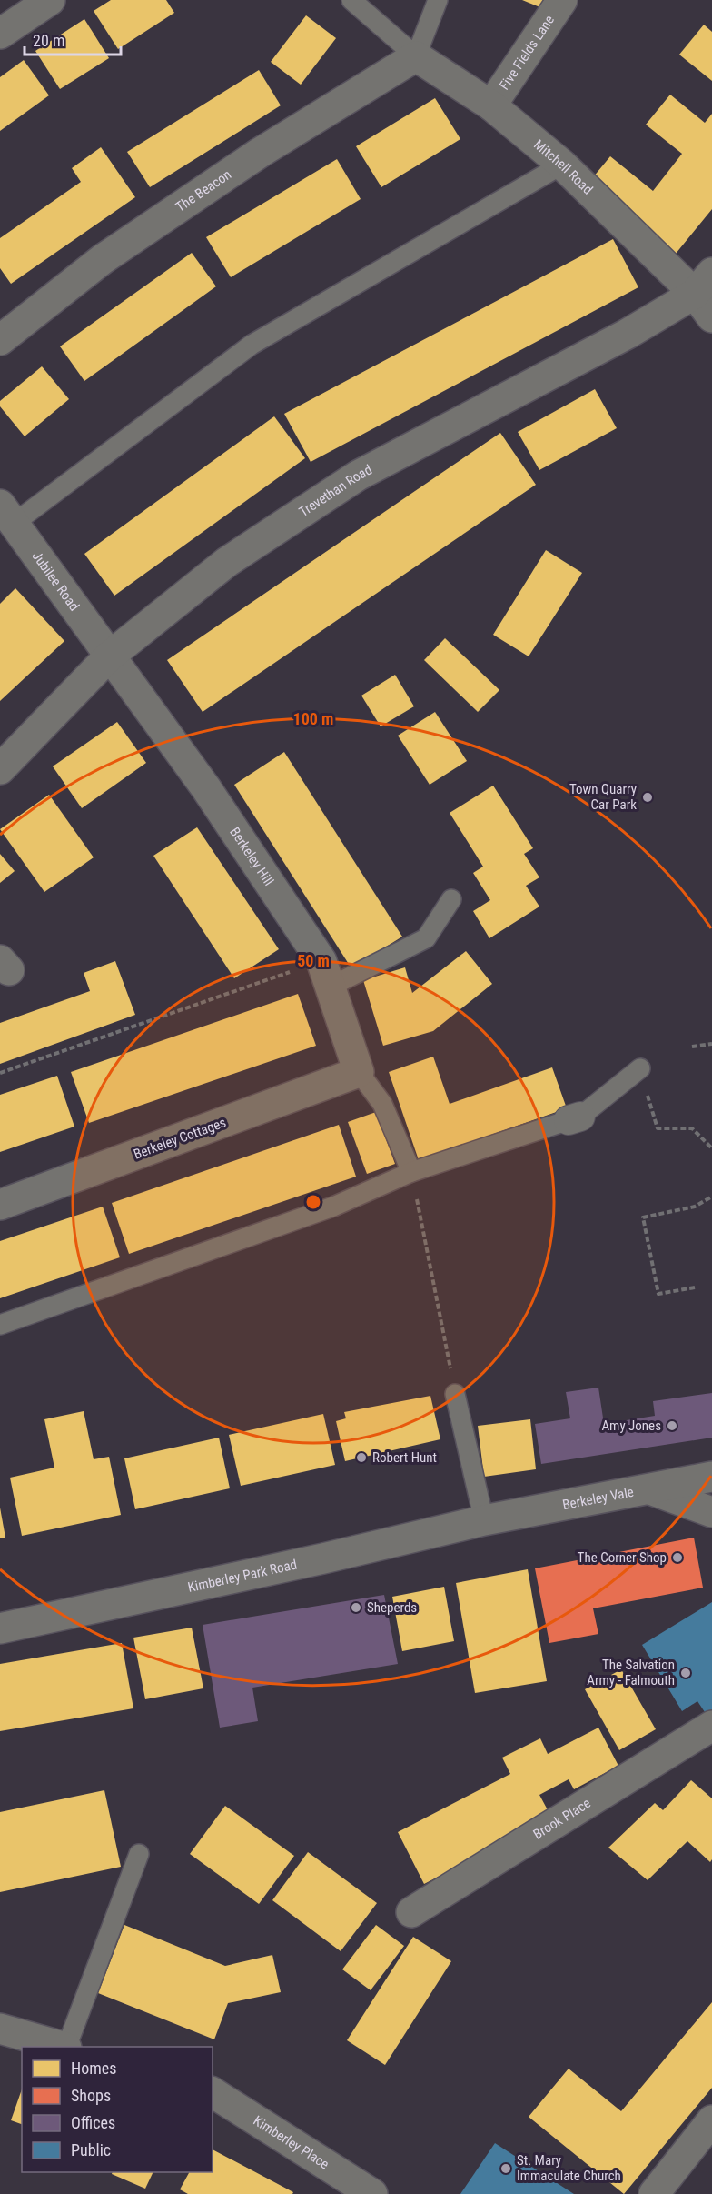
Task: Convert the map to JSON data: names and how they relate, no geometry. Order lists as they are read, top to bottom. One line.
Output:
{"streets":{"street":["Five Fields Lane","Mitchell Road","The Beacon","Trevethan Road","Jubilee Road","Berkeley Hill","Berkeley Cottages","Berkeley Vale","Kimberley Park Road","Brook Place","Kimberley Place"]},"crossings":[["Five Fields Lane","Mitchell Road"],["Mitchell Road","The Beacon"],["Mitchell Road","Trevethan Road"],["Trevethan Road","Jubilee Road"],["Trevethan Road","Berkeley Hill"],["Jubilee Road","Berkeley Hill"],["Berkeley Hill","Berkeley Cottages"],["Berkeley Vale","Kimberley Park Road"]],"places":["Town Quarry Car Park","Amy Jones","Robert Hunt","The Corner Shop","Sheperds","The Salvation Army - Falmouth","St. Mary Immaculate Church"],"legend":["Homes","Shops","Offices","Public"],"scale_bar":"20 m","rings":["100 m","50 m"]}
